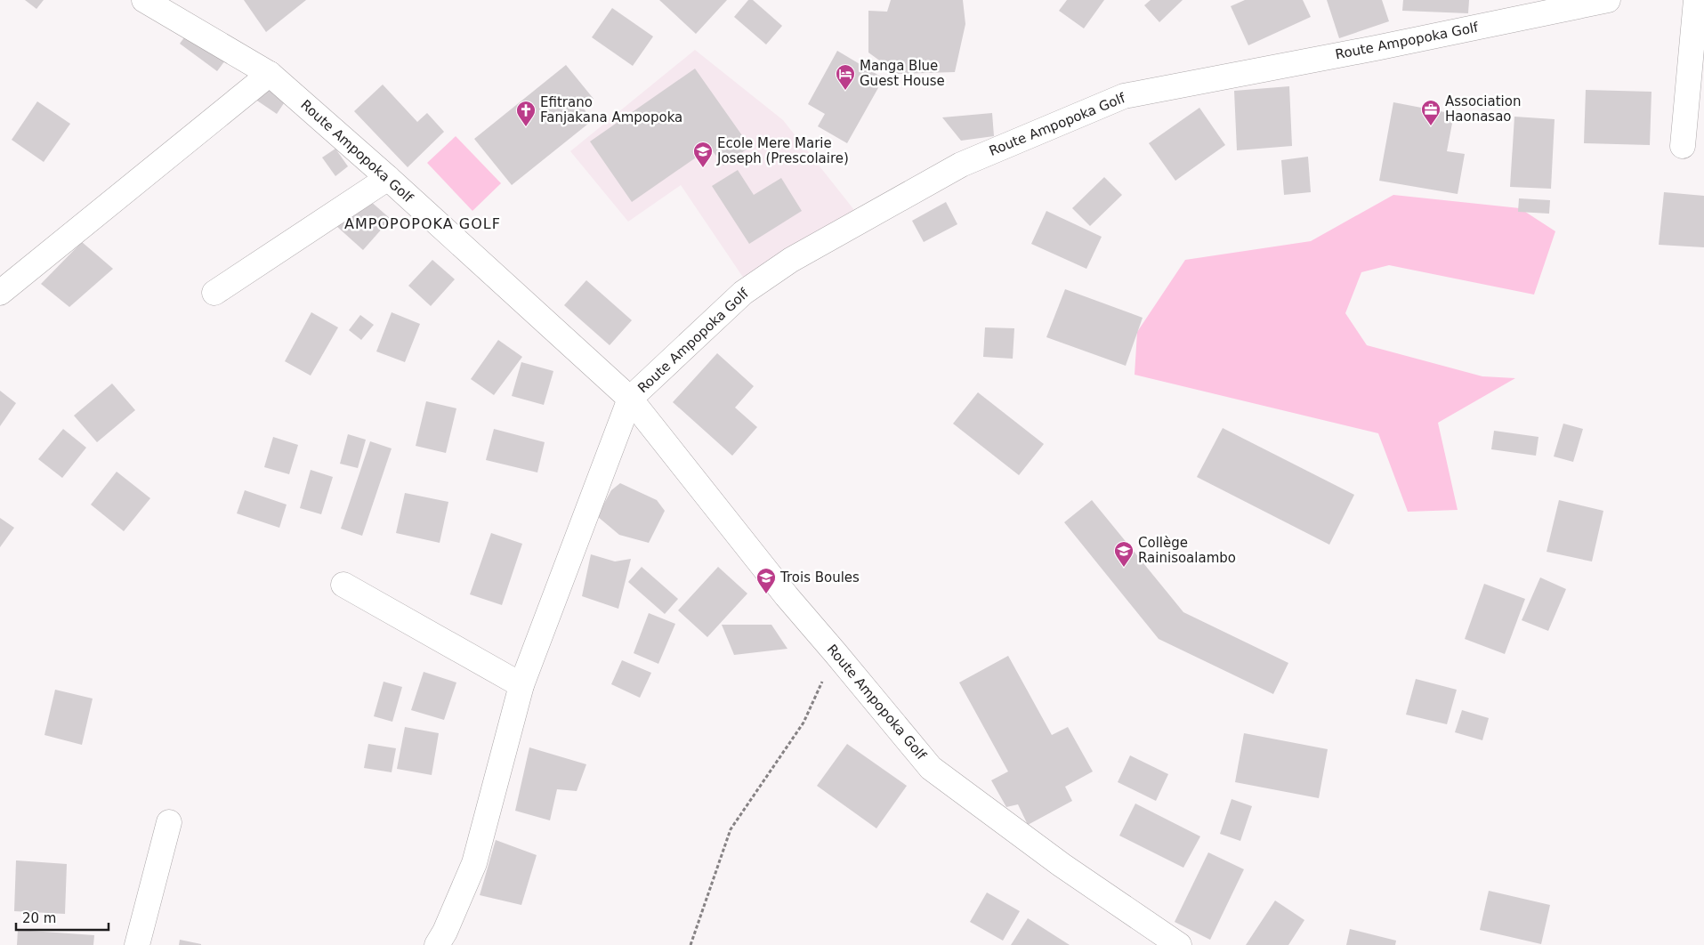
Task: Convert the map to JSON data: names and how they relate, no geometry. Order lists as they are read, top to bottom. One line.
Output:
{"streets":{"street":["Route Ampopoka Golf"]},"districts":["AMPOPOPOKA GOLF"],"places":{"hotel":["Manga Blue Guest House"],"office":["Association Haonasao"],"church":["Efitrano Fanjakana Ampopoka"],"school or university":["Ecole Mere Marie Joseph (Prescolaire)","Collège Rainisoalambo","Trois Boules"]},"scale_bar":"20 m"}
